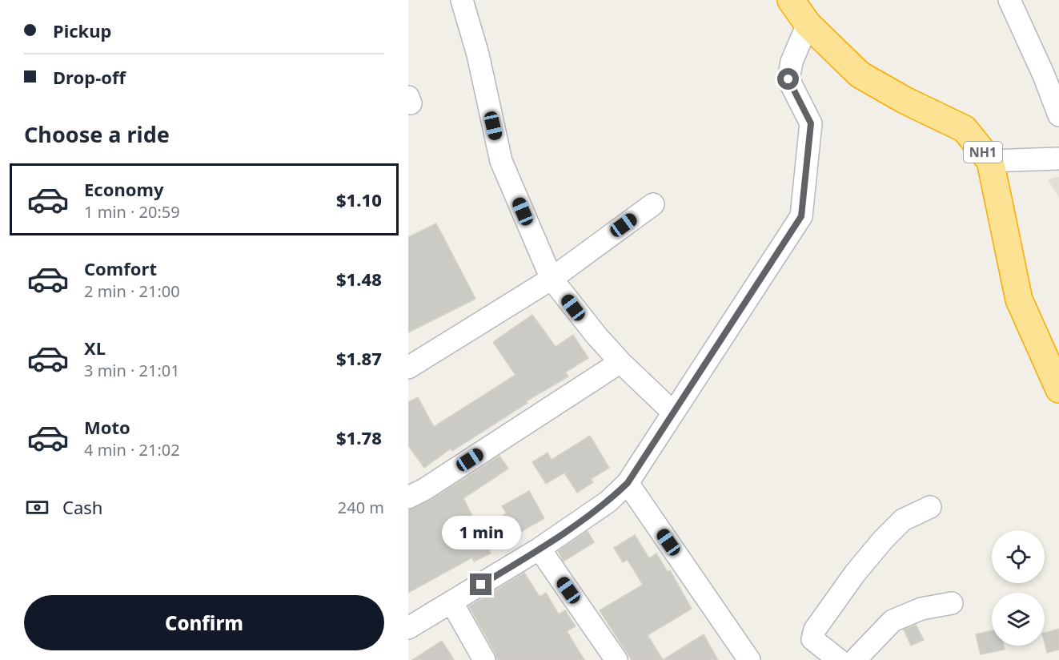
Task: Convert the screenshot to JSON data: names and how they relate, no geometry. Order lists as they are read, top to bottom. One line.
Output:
{"streets":{"highway":["NH1"]},"page":{"banner":["Pickup","Drop-off"],"heading":"Choose a ride","list":[{"name":"Economy","note":"1 min · 20:59","value":"$1.10"},{"name":"Comfort","note":"2 min · 21:00","value":"$1.48"},{"name":"XL","note":"3 min · 21:01","value":"$1.87"},{"name":"Moto","note":"4 min · 21:02","value":"$1.78"}],"pay":["Cash","240 m"],"bubble":"1 min","buttons":"Confirm"}}
